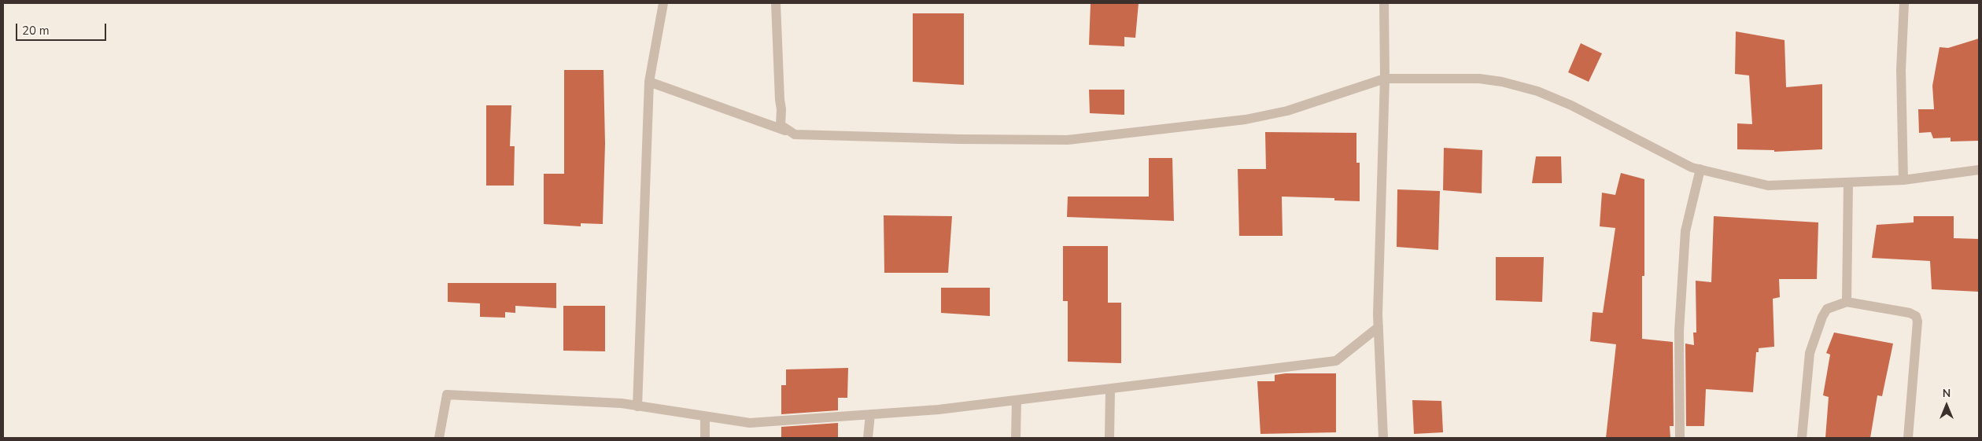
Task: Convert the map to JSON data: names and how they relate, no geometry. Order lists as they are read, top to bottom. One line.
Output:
{"scale_bar":"20 m","north":"top"}
